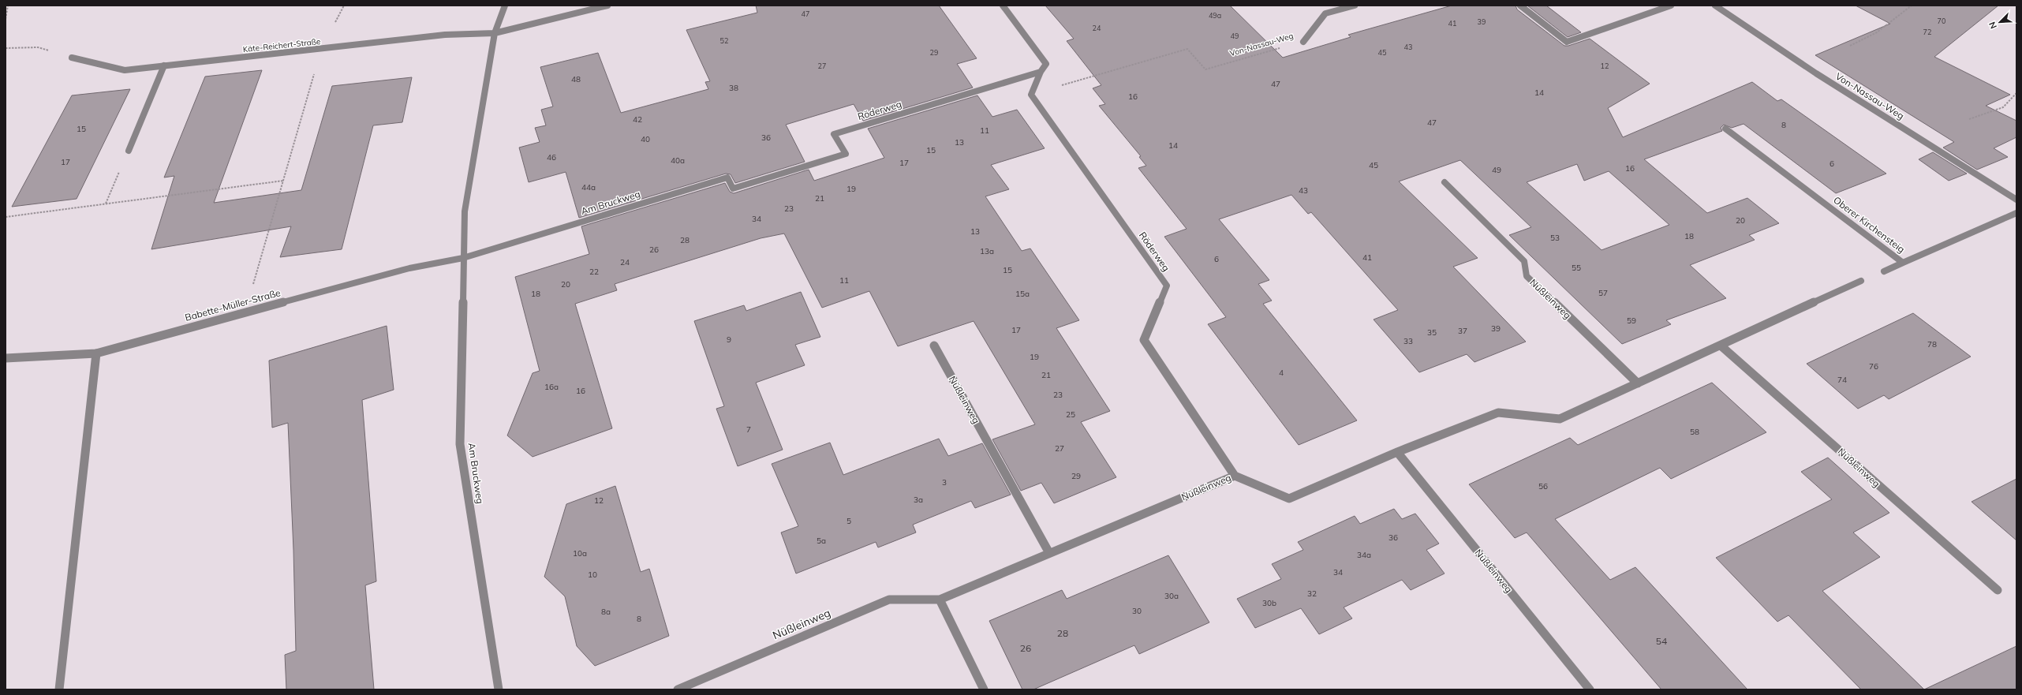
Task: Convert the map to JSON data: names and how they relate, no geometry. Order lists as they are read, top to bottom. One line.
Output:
{"streets":{"street":["Von-Nassau-Weg","Käte-Reichert-Straße","Röderweg","Am Bruckweg","Oberer Kirchensteig","Nüßleinweg","Babette-Müller-Straße"]},"crossings":[["Von-Nassau-Weg","Röderweg"],["Käte-Reichert-Straße","Am Bruckweg"],["Röderweg","Am Bruckweg"],["Röderweg","Nüßleinweg"],["Am Bruckweg","Babette-Müller-Straße"]],"house_numbers":["47","49a","70","39","41","24","72","49","52","43","29","45","27","12","48","47","38","14","16","42","47","8","15","11","36","40","13","14","15","46","40a","17","17","6","45","16","49","44a","19","43","21","23","34","20","13","18","53","28","26","13a","41","6","24","55","15","22","11","20","57","18","15a","59","39","17","37","35","9","33","78","19","76","4","21","74","16a","16","23","25","7","58","27","29","3","56","3a","12","5","36","5a","10a","34a","34","10","32","30a","30b","30","8a","8","28","54","26"],"north":"bottom left"}
